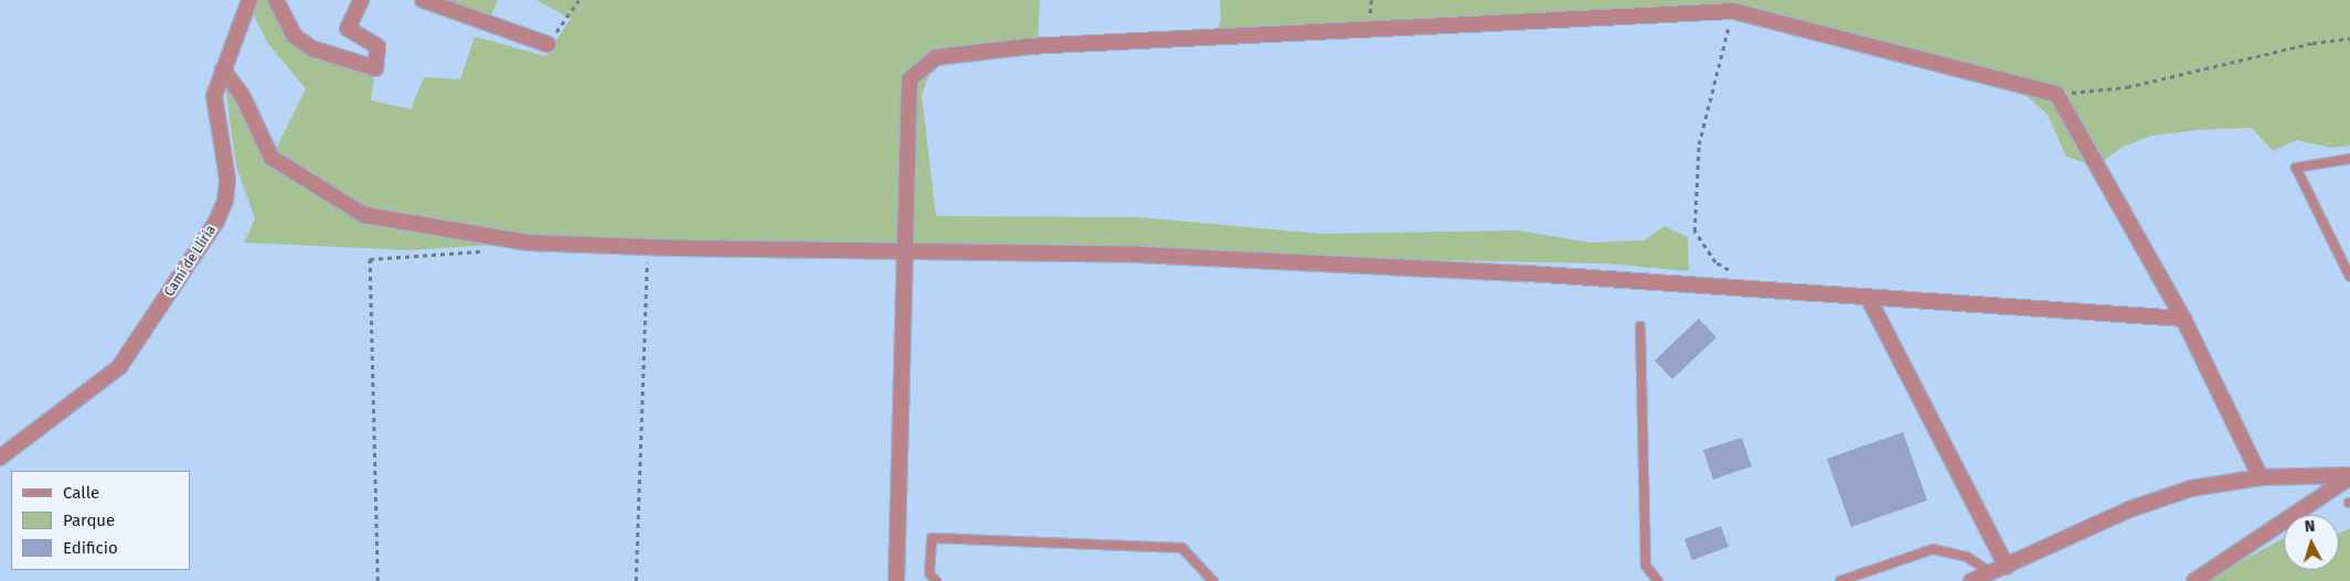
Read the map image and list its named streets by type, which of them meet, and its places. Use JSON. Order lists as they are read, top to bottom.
{
  "streets": {
    "street": ["Camí de Llíria"]
  },
  "legend": ["Calle", "Parque", "Edificio"],
  "north": "top"
}
